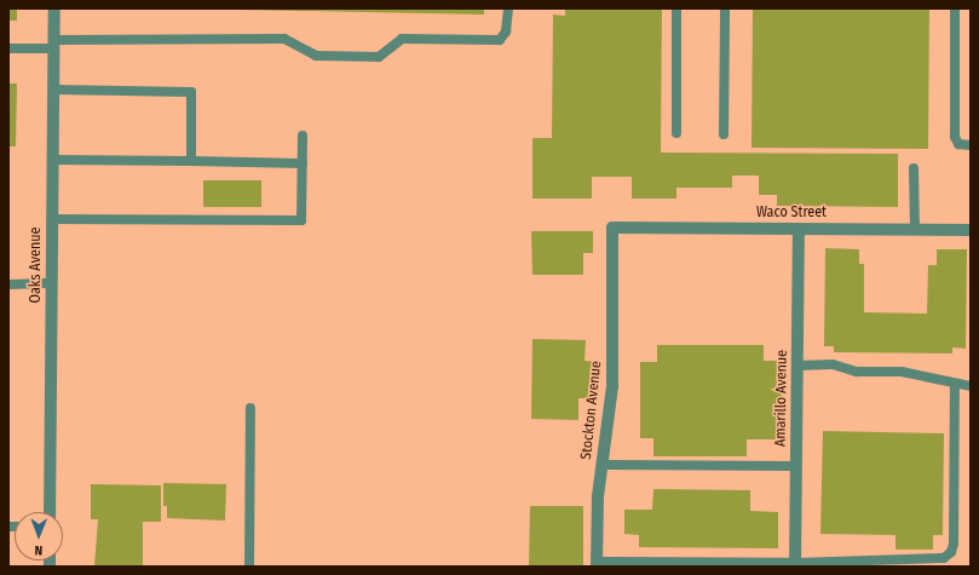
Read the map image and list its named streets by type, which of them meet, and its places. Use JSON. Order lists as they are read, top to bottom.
{
  "streets": {
    "street": [
      "Waco Street",
      "Oaks Avenue",
      "Amarillo Avenue",
      "Stockton Avenue"
    ]
  },
  "crossings": [
    ["Waco Street", "Amarillo Avenue"],
    ["Waco Street", "Stockton Avenue"]
  ],
  "north": "bottom"
}
